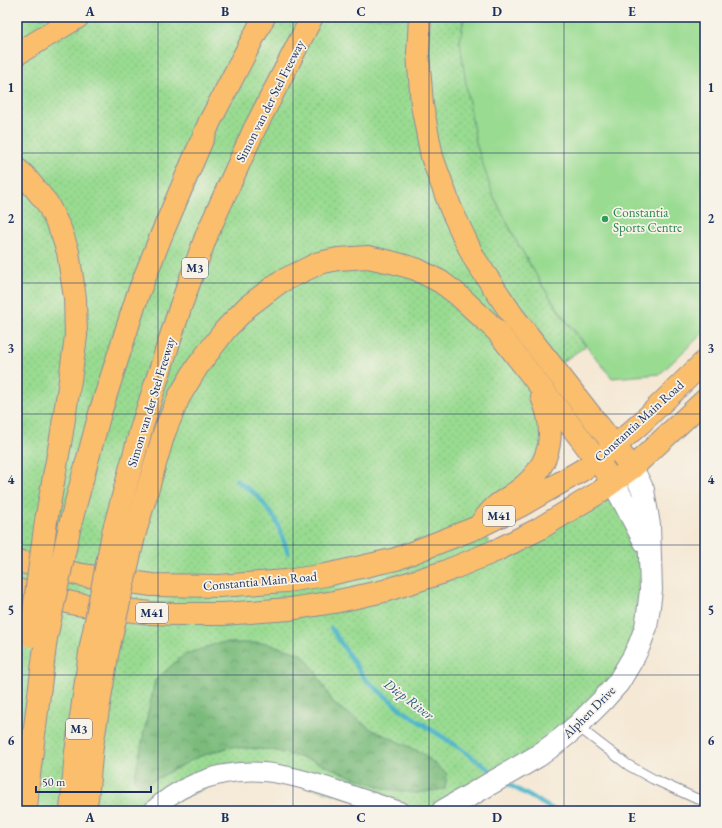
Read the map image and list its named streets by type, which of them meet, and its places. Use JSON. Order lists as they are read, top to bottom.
{
  "streets": {
    "main road": [
      "Simon van der Stel Freeway",
      "M3",
      "Constantia Main Road",
      "M41"
    ],
    "street": ["Alphen Drive"]
  },
  "crossings": [
    ["M41", "Alphen Drive"]
  ],
  "water": ["Diep River"],
  "places": ["Constantia Sports Centre"],
  "scale_bar": "50 m",
  "grid": {
    "columns": [
      "A",
      "B",
      "C",
      "D",
      "E"
    ],
    "rows": [
      "1",
      "2",
      "3",
      "4",
      "5",
      "6"
    ]
  }
}
